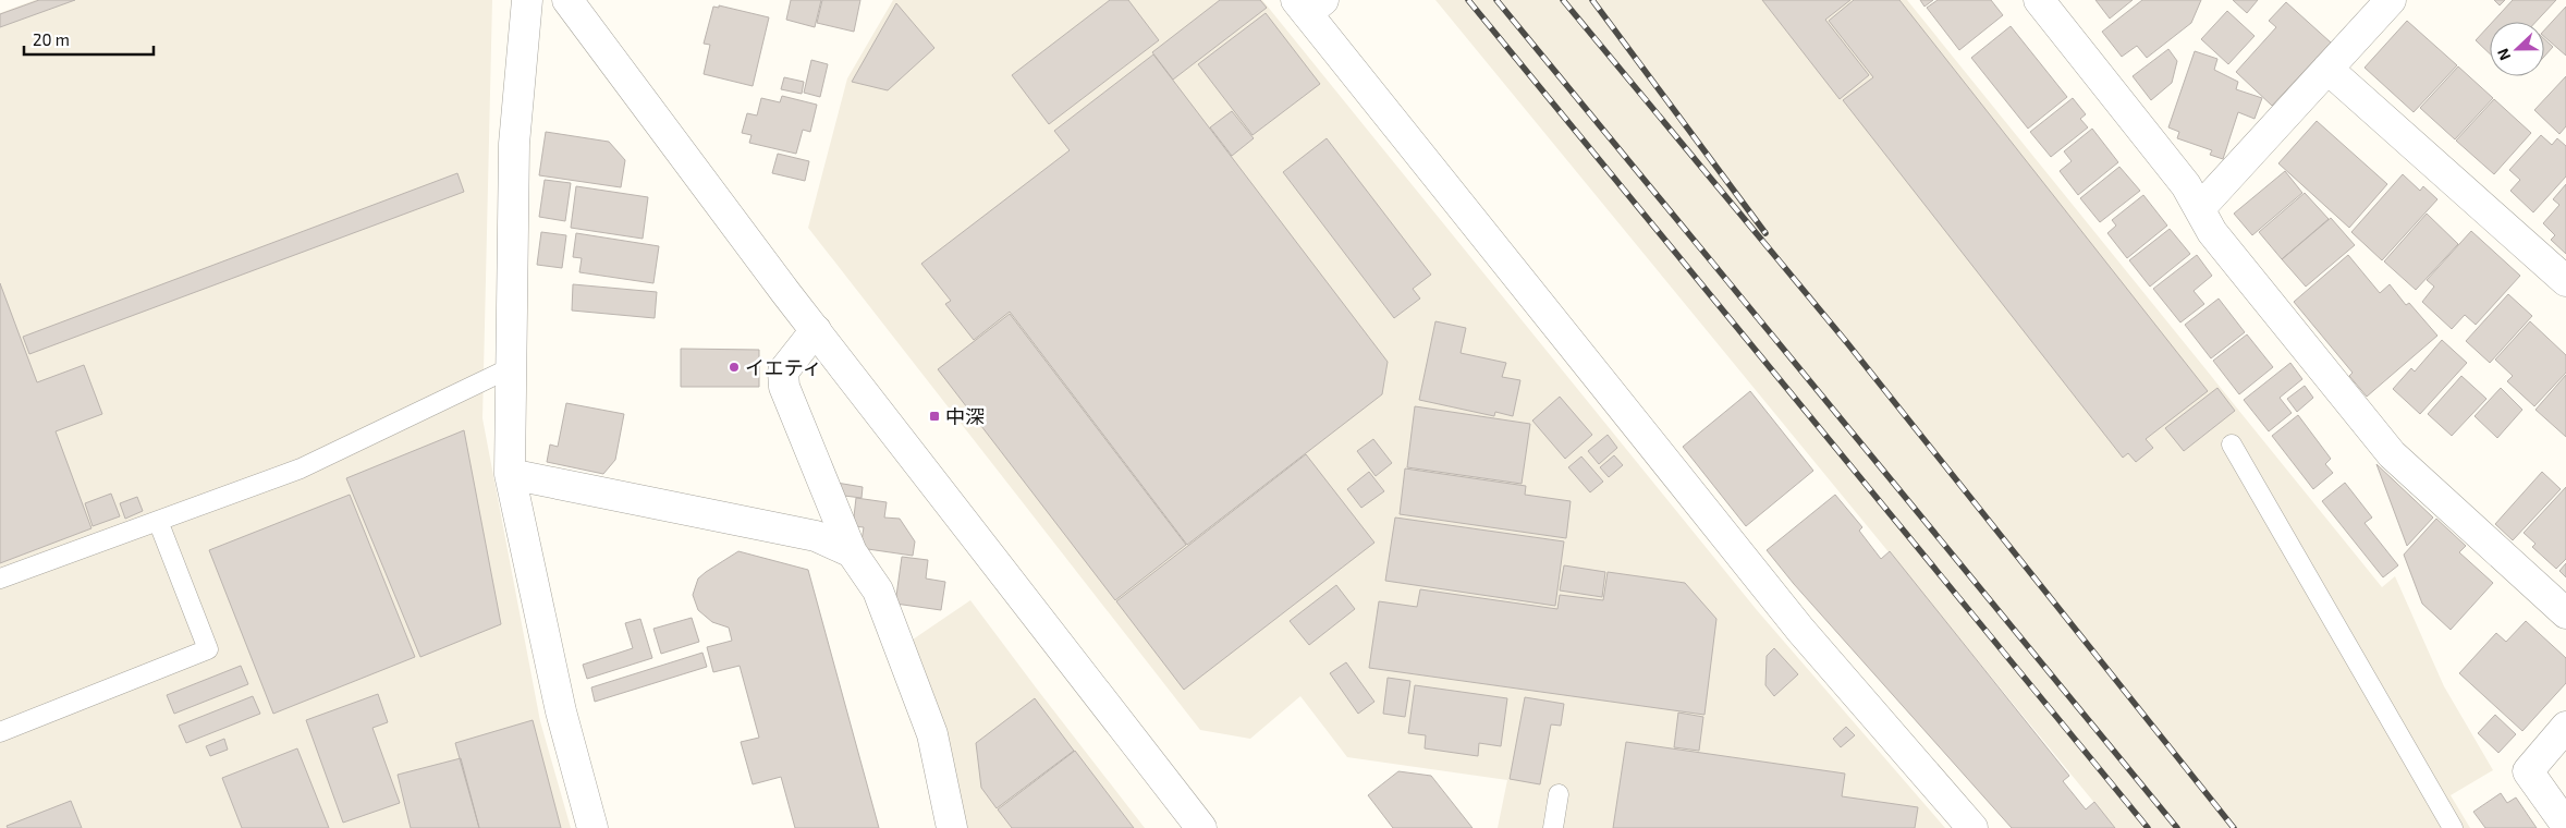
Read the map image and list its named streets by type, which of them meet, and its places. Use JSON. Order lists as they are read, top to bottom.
{
  "places": {
    "other": ["イエティ"],
    "transit": ["中深"]
  },
  "scale_bar": "20 m",
  "north": "left"
}
